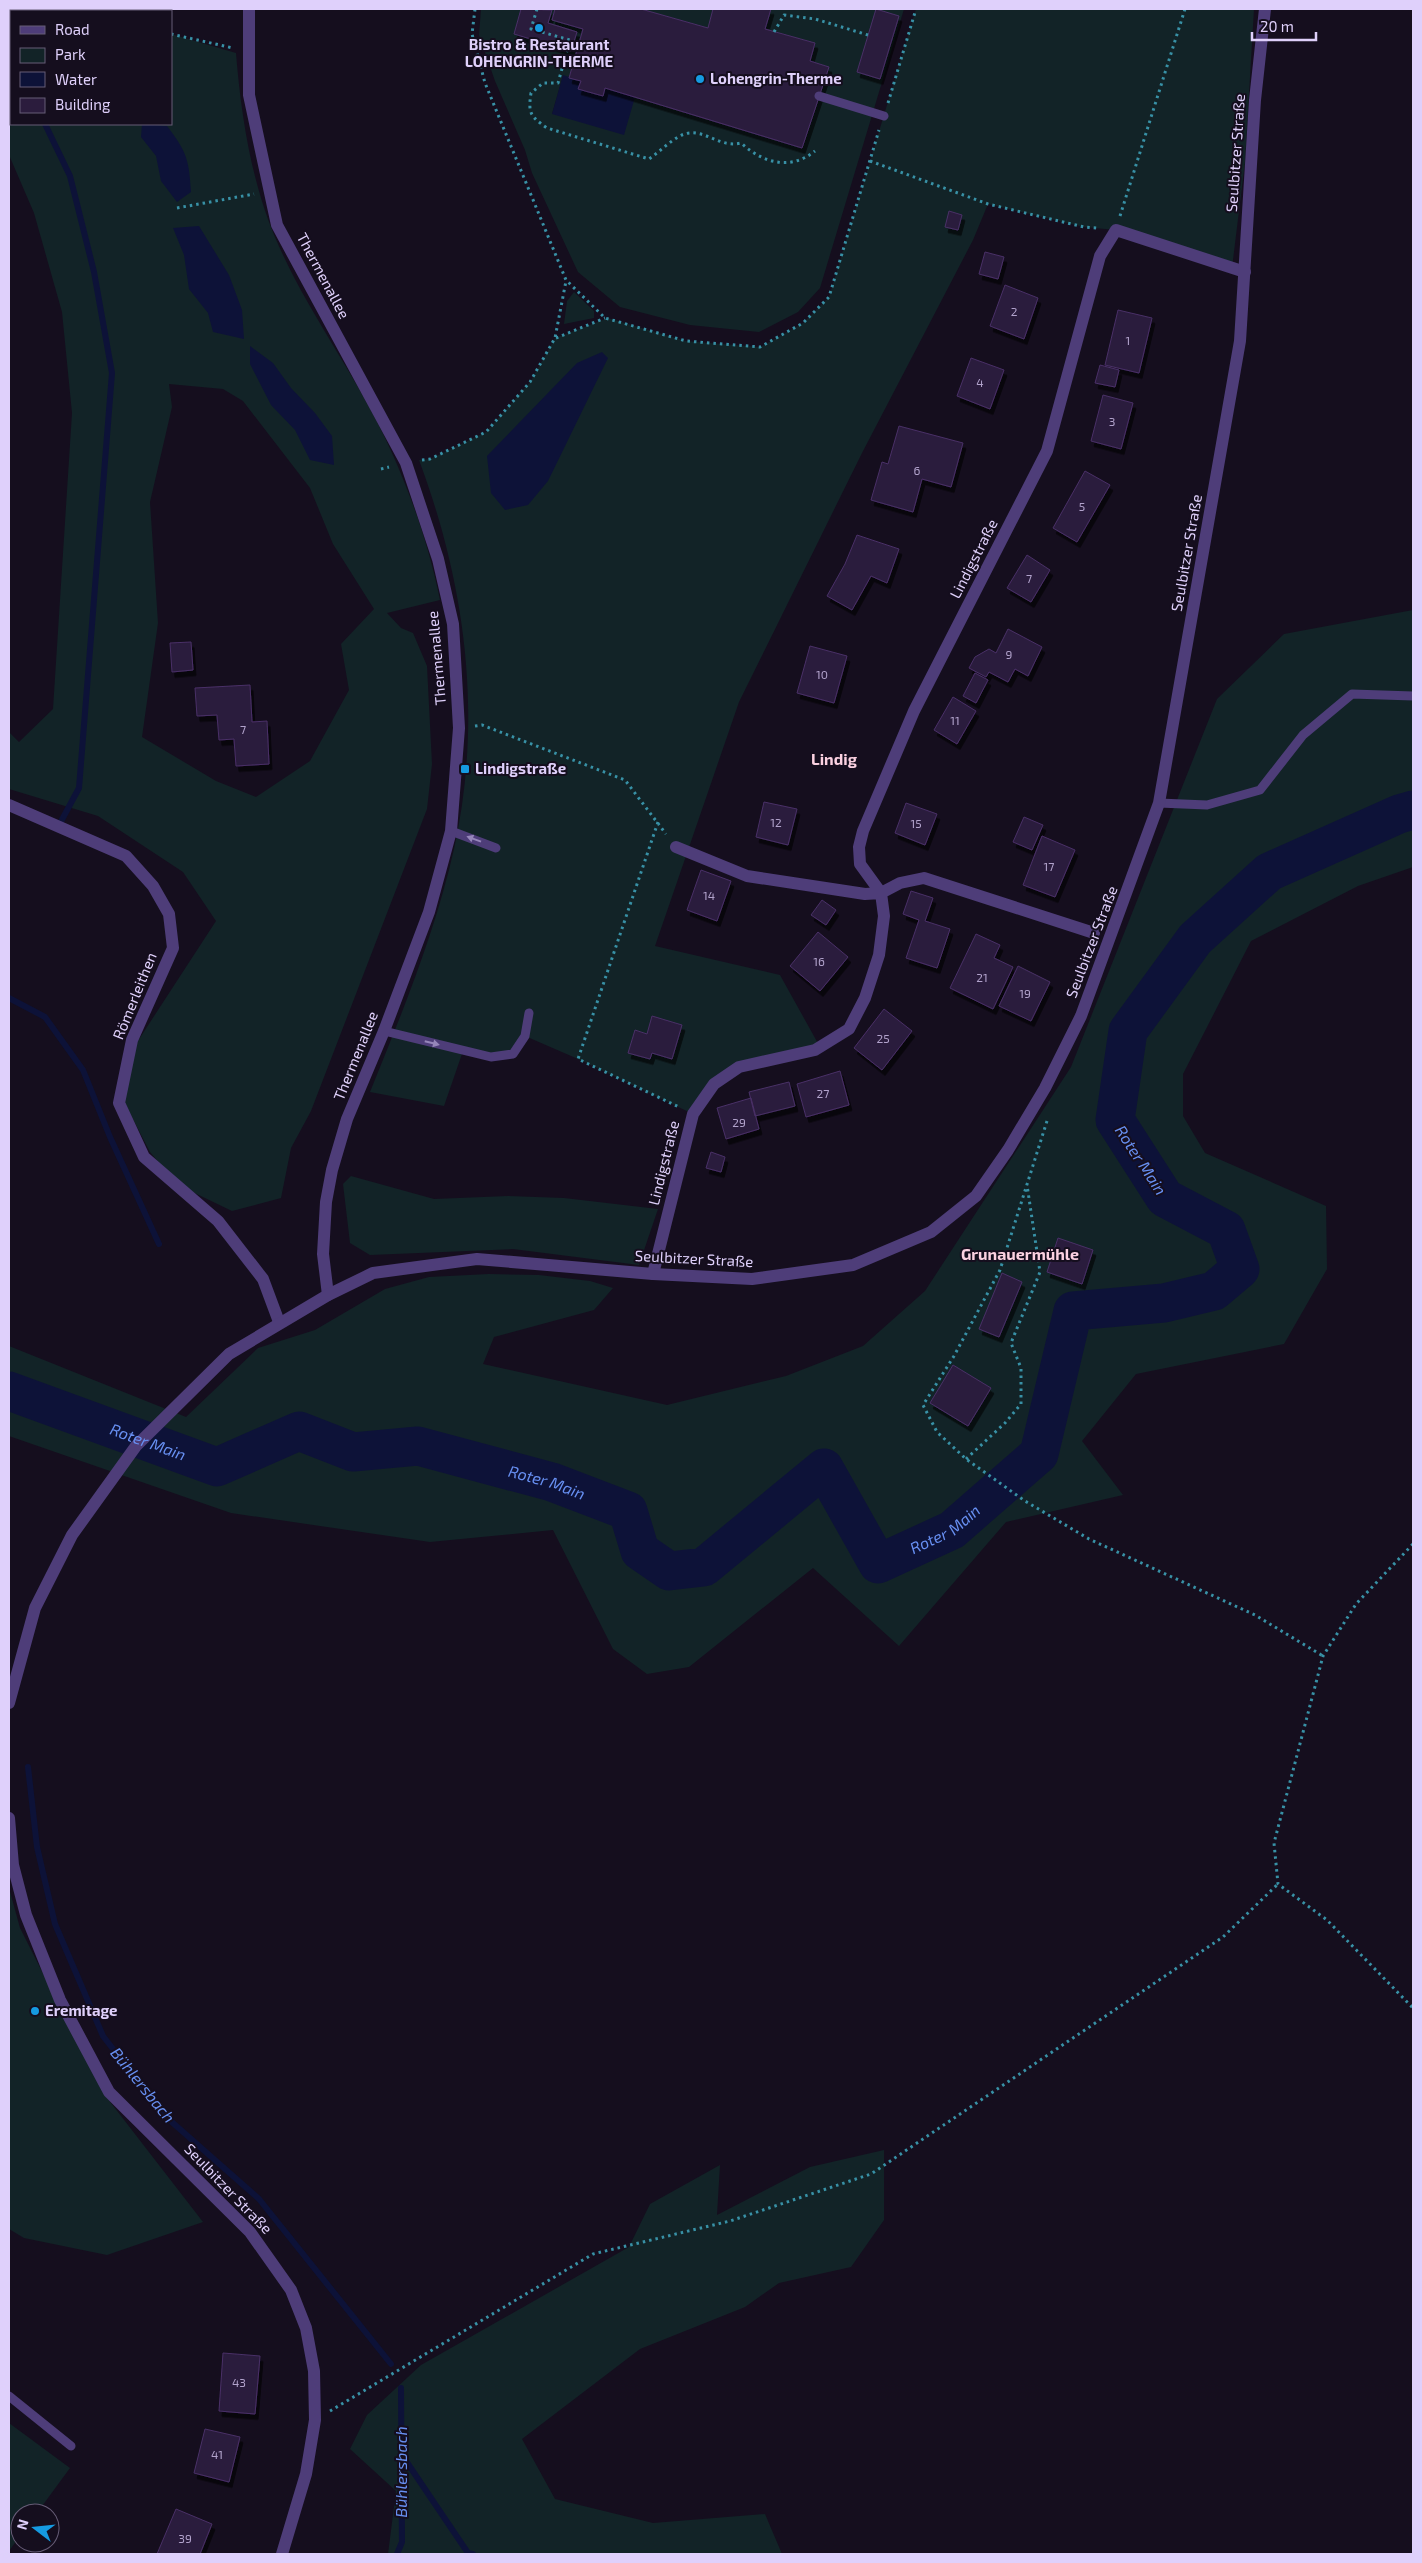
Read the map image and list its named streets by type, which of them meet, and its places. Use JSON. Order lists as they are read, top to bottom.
{
  "streets": {
    "street": [
      "Seulbitzer Straße",
      "Thermenallee",
      "Lindigstraße",
      "Römerleithen"
    ]
  },
  "crossings": [
    ["Seulbitzer Straße", "Thermenallee"],
    ["Seulbitzer Straße", "Lindigstraße"],
    ["Seulbitzer Straße", "Römerleithen"]
  ],
  "districts": ["Lindig", "Grunauermühle"],
  "water": ["Roter Main", "Bühlersbach"],
  "places": {
    "other": ["Bistro & Restaurant LOHENGRIN-THERME", "Lohengrin-Therme", "Eremitage"],
    "transit": ["Lindigstraße"]
  },
  "house_numbers": [
    "2",
    "1",
    "4",
    "3",
    "6",
    "5",
    "7",
    "9",
    "10",
    "11",
    "7",
    "12",
    "15",
    "17",
    "14",
    "16",
    "21",
    "19",
    "25",
    "27",
    "29",
    "43",
    "41",
    "39"
  ],
  "legend": [
    "Road",
    "Park",
    "Water",
    "Building"
  ],
  "scale_bar": "20 m",
  "north": "left"
}
